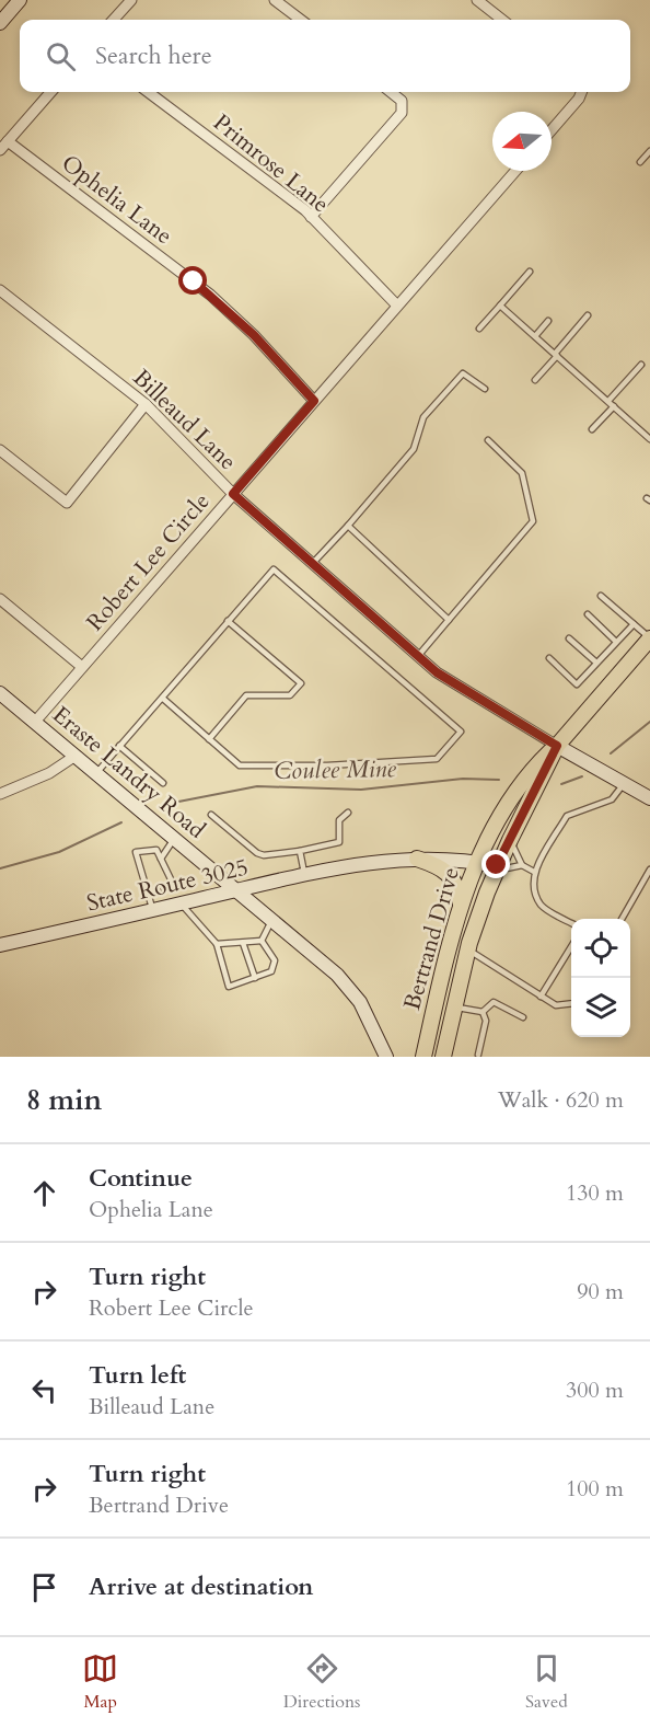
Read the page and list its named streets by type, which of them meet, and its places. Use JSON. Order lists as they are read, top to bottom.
{
  "streets": {
    "main road": ["Bertrand Drive"],
    "street": [
      "Primrose Lane",
      "Ophelia Lane",
      "Billeaud Lane",
      "Robert Lee Circle",
      "Eraste Landry Road",
      "State Route 3025"
    ]
  },
  "crossings": [
    ["Primrose Lane", "Robert Lee Circle"],
    ["Ophelia Lane", "Robert Lee Circle"],
    ["Billeaud Lane", "Robert Lee Circle"],
    ["Billeaud Lane", "Bertrand Drive"],
    ["Robert Lee Circle", "Eraste Landry Road"],
    ["Eraste Landry Road", "State Route 3025"],
    ["State Route 3025", "Bertrand Drive"]
  ],
  "water": ["Coulee Mine"],
  "north": "left",
  "page": {
    "search": "Search here",
    "heading": ["8 min", "Walk · 620 m"],
    "list": [
      ["Continue", "Ophelia Lane", "130 m"],
      ["Turn right", "Robert Lee Circle", "90 m"],
      ["Turn left", "Billeaud Lane", "300 m"],
      ["Turn right", "Bertrand Drive", "100 m"],
      "Arrive at destination"
    ],
    "nav": ["Map", "Directions", "Saved"]
  }
}
